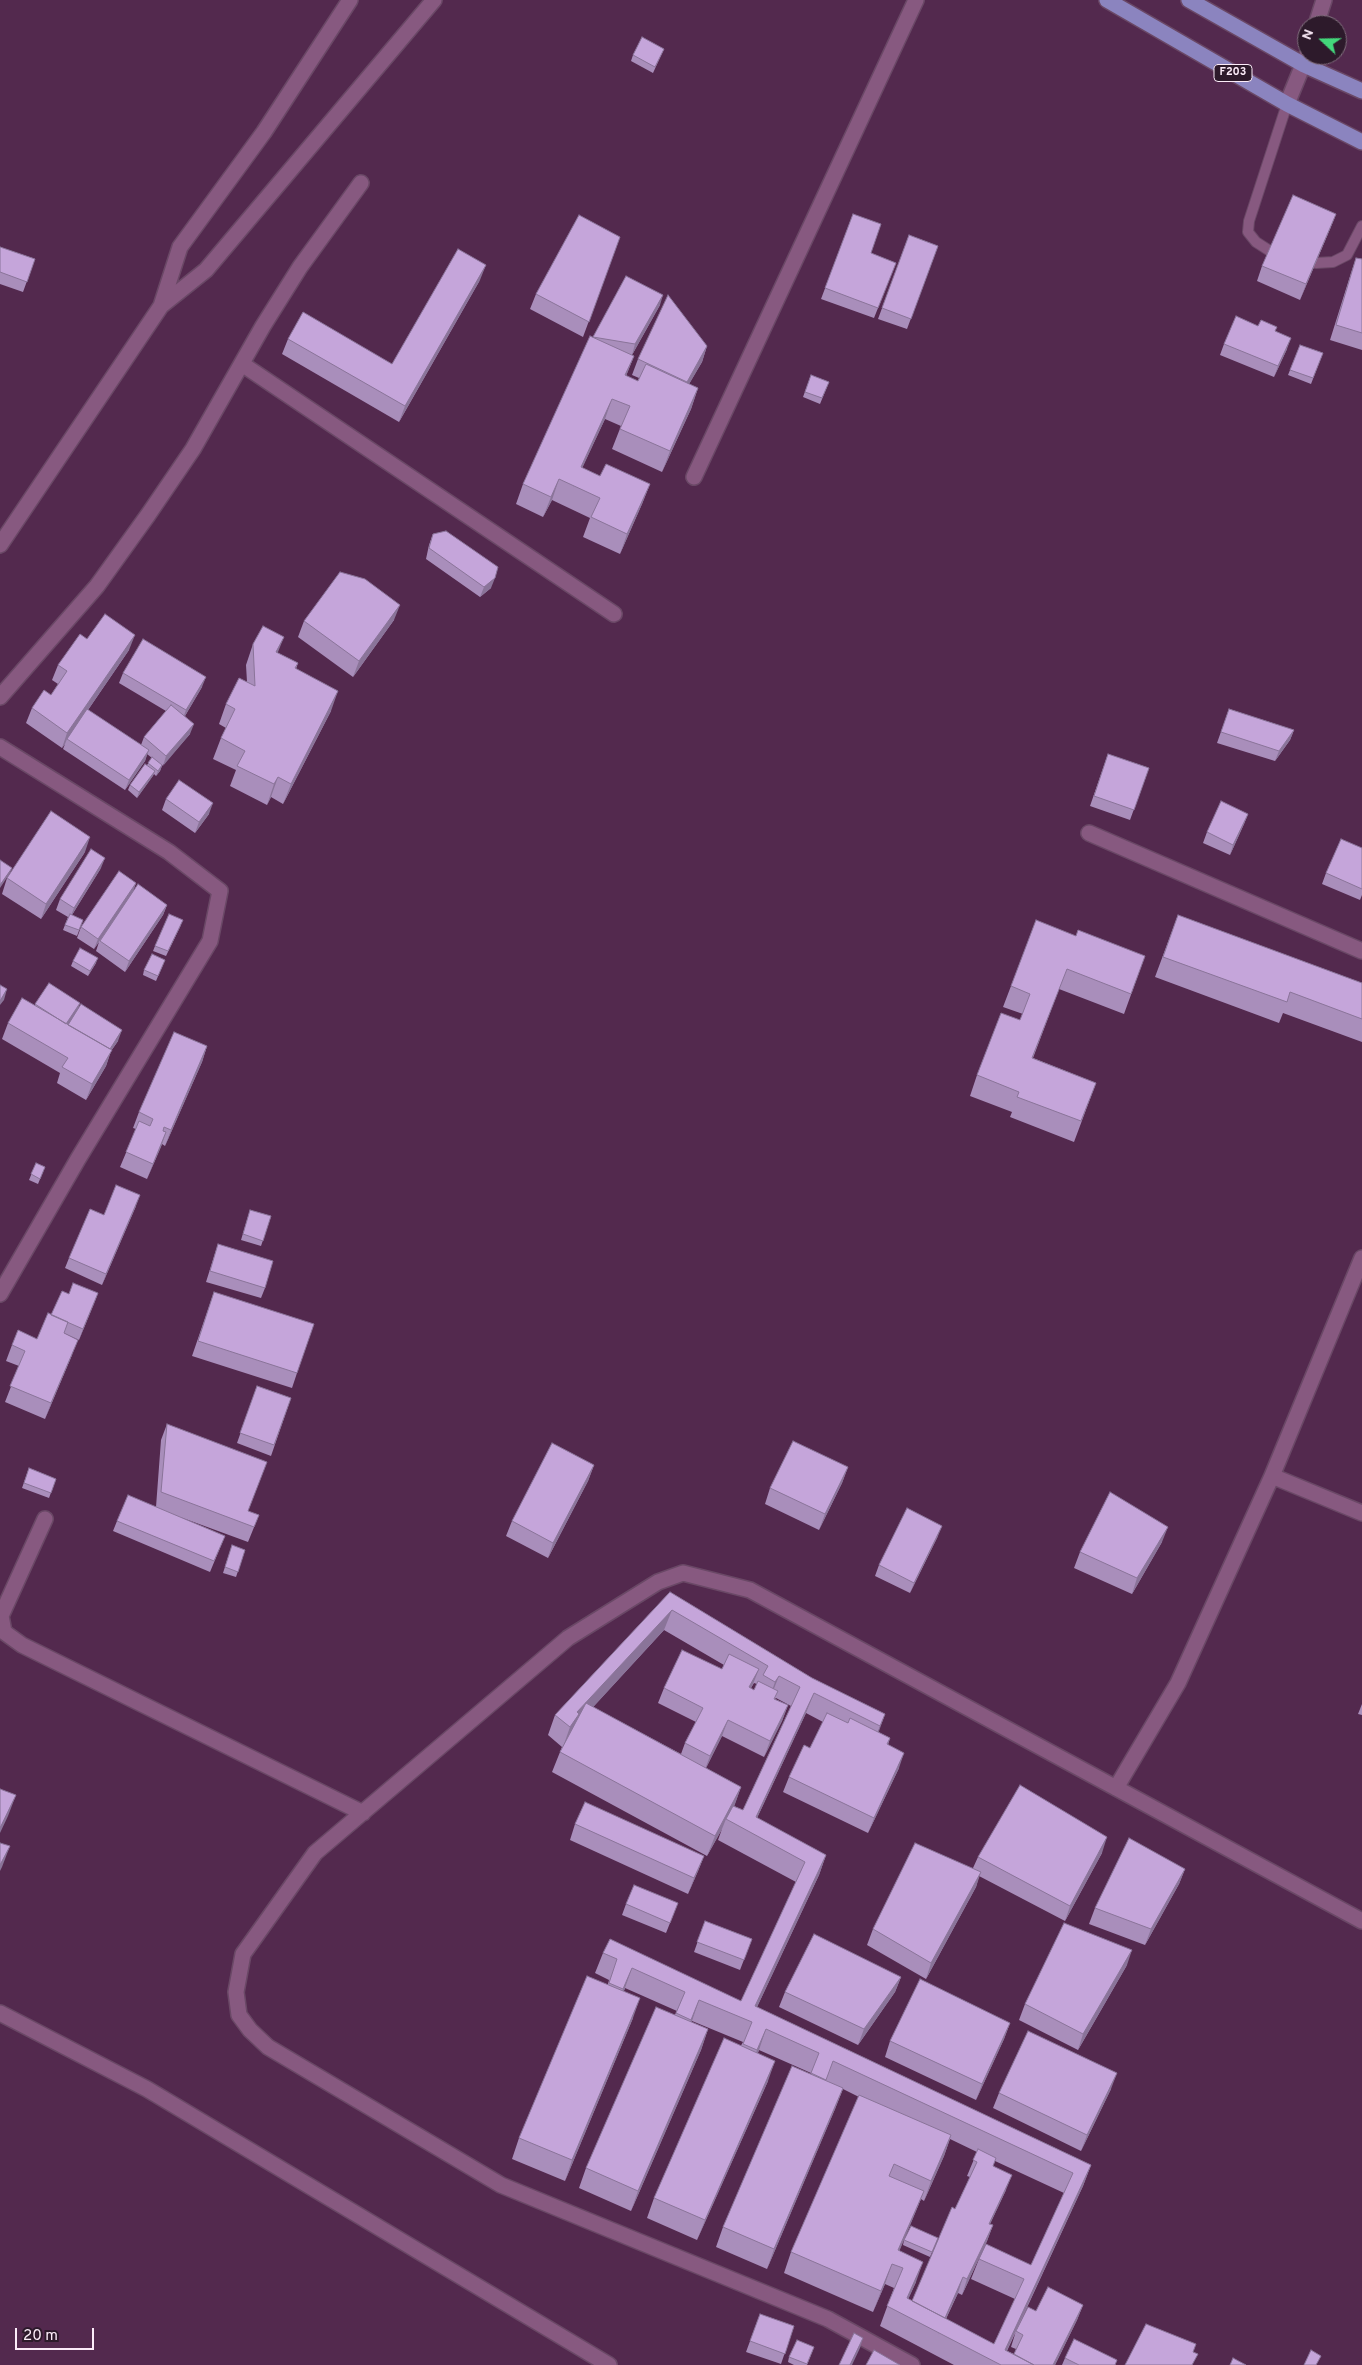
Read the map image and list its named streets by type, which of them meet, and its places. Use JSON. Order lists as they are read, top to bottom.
{
  "streets": {
    "main road": ["F203"]
  },
  "scale_bar": "20 m",
  "north": "left"
}
